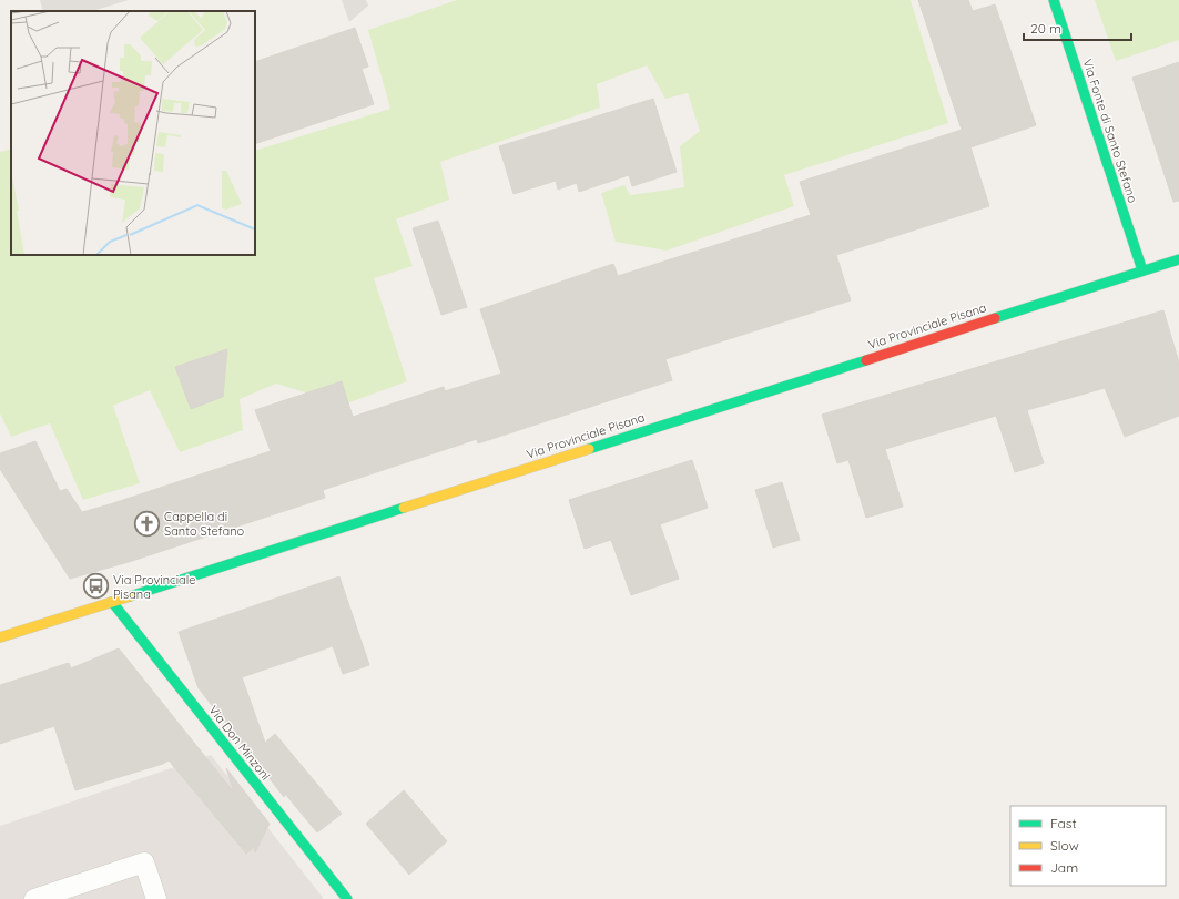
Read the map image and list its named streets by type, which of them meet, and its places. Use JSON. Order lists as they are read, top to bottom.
{
  "streets": {
    "street": ["Via Fonte di Santo Stefano", "Via Provinciale Pisana", "Via Don Minzoni"]
  },
  "crossings": [
    ["Via Fonte di Santo Stefano", "Via Provinciale Pisana"],
    ["Via Provinciale Pisana", "Via Don Minzoni"]
  ],
  "places": {
    "church": ["Cappella di Santo Stefano"],
    "bus stop": ["Via Provinciale Pisana"]
  },
  "legend": ["Fast", "Slow", "Jam"],
  "scale_bar": "20 m"
}
